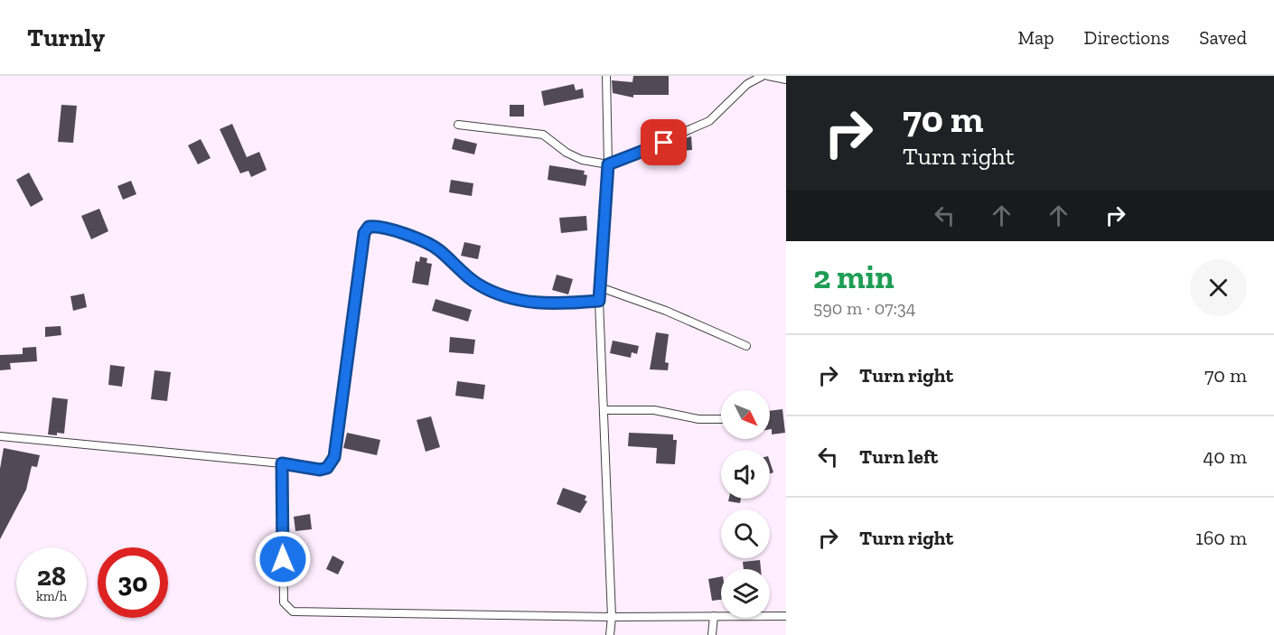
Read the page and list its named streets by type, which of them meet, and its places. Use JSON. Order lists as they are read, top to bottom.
{
  "north": "bottom right",
  "page": {
    "header": "Turnly",
    "nav": ["Map", "Directions", "Saved"],
    "turn": ["70 m", "Turn right"],
    "heading": ["2 min", "590 m · 07:34"],
    "list": [
      {
        "name": "Turn right",
        "value": "70 m"
      },
      {
        "name": "Turn left",
        "value": "40 m"
      },
      {
        "name": "Turn right",
        "value": "160 m"
      }
    ],
    "speed": "28 km/h",
    "limit": "30"
  }
}
